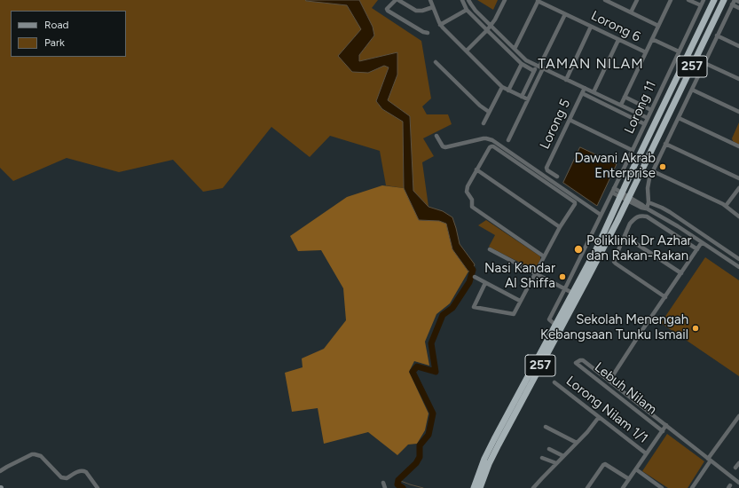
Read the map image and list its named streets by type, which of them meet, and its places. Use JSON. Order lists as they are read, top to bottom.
{
  "streets": {
    "highway": ["257"],
    "street": [
      "Lorong 6",
      "Lorong 11",
      "Lorong 5",
      "Lebuh Nilam",
      "Lorong Nilam 1/1"
    ]
  },
  "crossings": [
    ["257", "Lorong 11"]
  ],
  "districts": ["TAMAN NILAM"],
  "places": [
    "Dawani Akrab Enterprise",
    "Poliklinik Dr Azhar dan Rakan-Rakan",
    "Nasi Kandar Al Shiffa",
    "Sekolah Menengah Kebangsaan Tunku Ismail"
  ],
  "legend": ["Road", "Park"]
}
